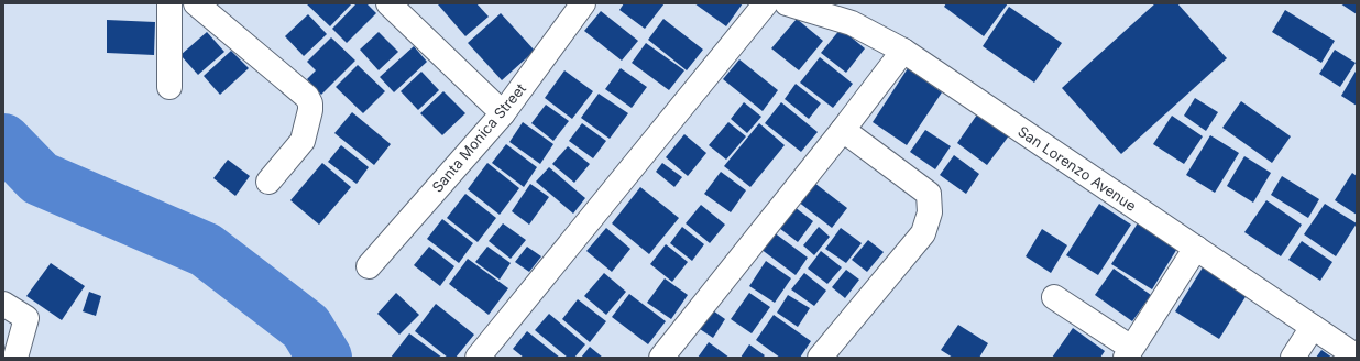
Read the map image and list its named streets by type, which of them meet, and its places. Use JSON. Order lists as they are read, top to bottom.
{
  "streets": {
    "street": ["Santa Monica Street", "San Lorenzo Avenue"]
  }
}
